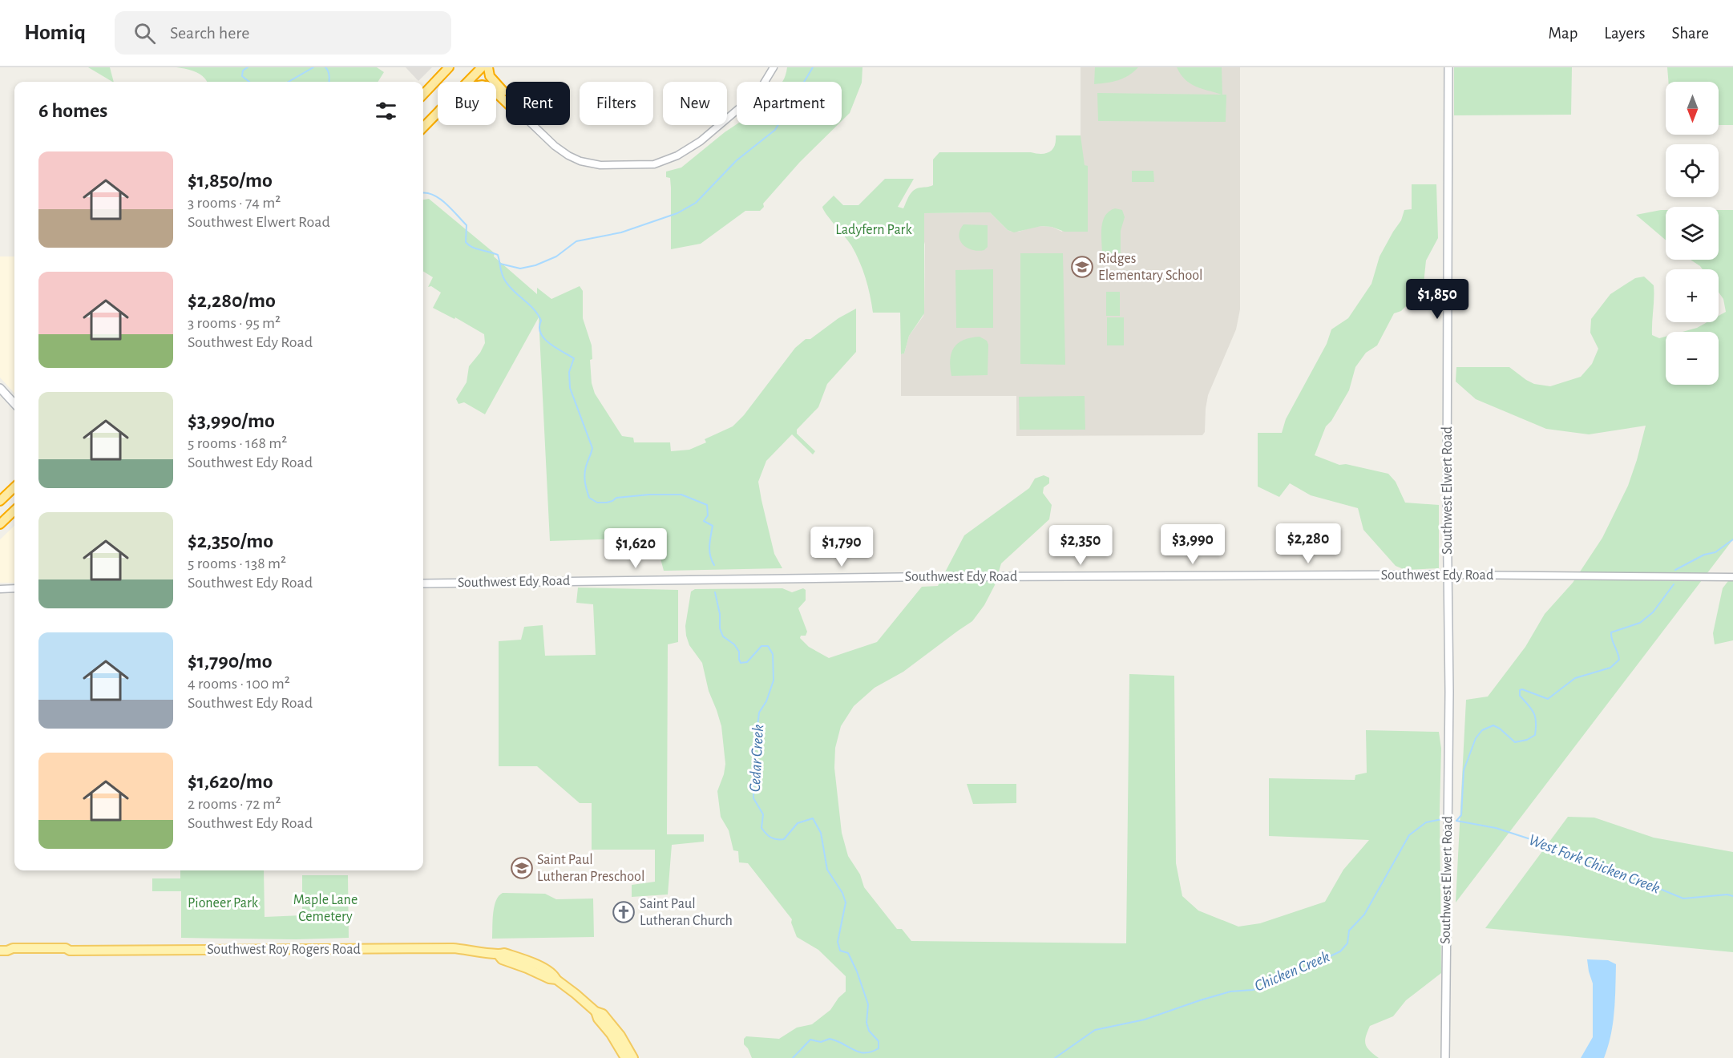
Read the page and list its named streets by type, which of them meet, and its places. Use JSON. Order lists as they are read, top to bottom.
{
  "streets": {
    "main road": ["Southwest Elwert Road", "Southwest Edy Road", "Southwest Roy Rogers Road"]
  },
  "crossings": [
    ["Southwest Elwert Road", "Southwest Edy Road"]
  ],
  "water": ["Cedar Creek", "West Fork Chicken Creek", "Chicken Creek"],
  "parks": ["Ladyfern Park", "Maple Lane Cemetery", "Pioneer Park"],
  "places": {
    "school or university": ["Ridges Elementary School", "Saint Paul Lutheran Preschool"],
    "church": ["Saint Paul Lutheran Church"]
  },
  "north": "bottom",
  "page": {
    "header": "Homiq",
    "search": "Search here",
    "nav": ["Map", "Layers", "Share"],
    "map_buttons": ["+", "−"],
    "chip": [
      "Buy",
      "Rent",
      "Filters",
      "New",
      "Apartment"
    ],
    "heading": "6 homes",
    "list": [
      {
        "name": "$1,850/mo",
        "note": "3 rooms · 74 m² · Southwest Elwert Road"
      },
      {
        "name": "$2,280/mo",
        "note": "3 rooms · 95 m² · Southwest Edy Road"
      },
      {
        "name": "$3,990/mo",
        "note": "5 rooms · 168 m² · Southwest Edy Road"
      },
      {
        "name": "$2,350/mo",
        "note": "5 rooms · 138 m² · Southwest Edy Road"
      },
      {
        "name": "$1,790/mo",
        "note": "4 rooms · 100 m² · Southwest Edy Road"
      },
      {
        "name": "$1,620/mo",
        "note": "2 rooms · 72 m² · Southwest Edy Road"
      }
    ],
    "price": [
      "$1,850",
      "$2,280",
      "$3,990",
      "$2,350",
      "$1,790",
      "$1,620"
    ]
  }
}
